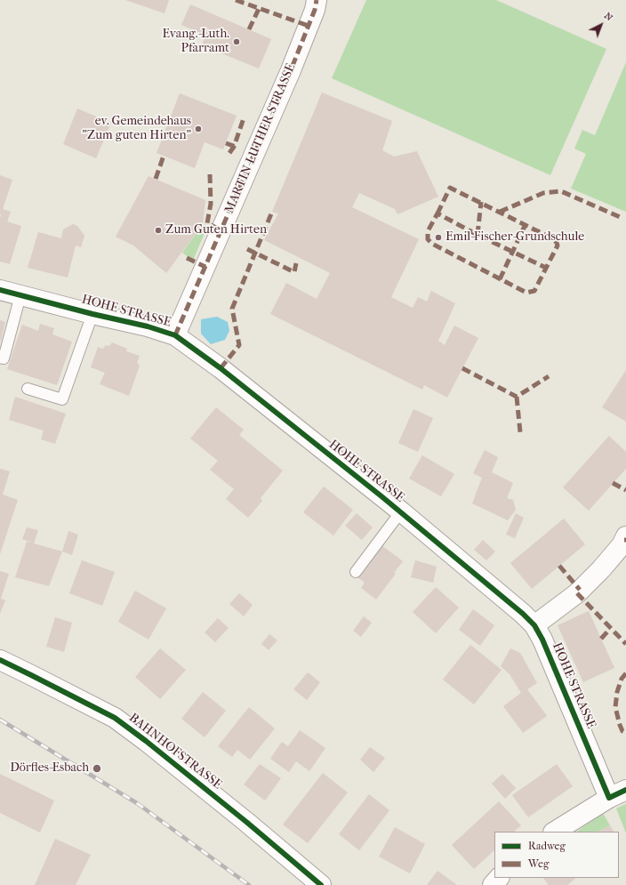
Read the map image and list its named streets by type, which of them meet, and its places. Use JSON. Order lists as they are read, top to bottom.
{
  "streets": {
    "street": ["MARTIN-LUTHER-STRASSE", "HOHE STRASSE", "BAHNHOFSTRASSE"]
  },
  "crossings": [
    ["MARTIN-LUTHER-STRASSE", "HOHE STRASSE"]
  ],
  "places": [
    "Evang.-Luth. Pfarramt",
    "ev. Gemeindehaus \"Zum guten Hirten\"",
    "Zum Guten Hirten",
    "Emil-Fischer-Grundschule",
    "Dörfles-Esbach"
  ],
  "legend": ["Radweg", "Weg"],
  "north": "top right"
}
